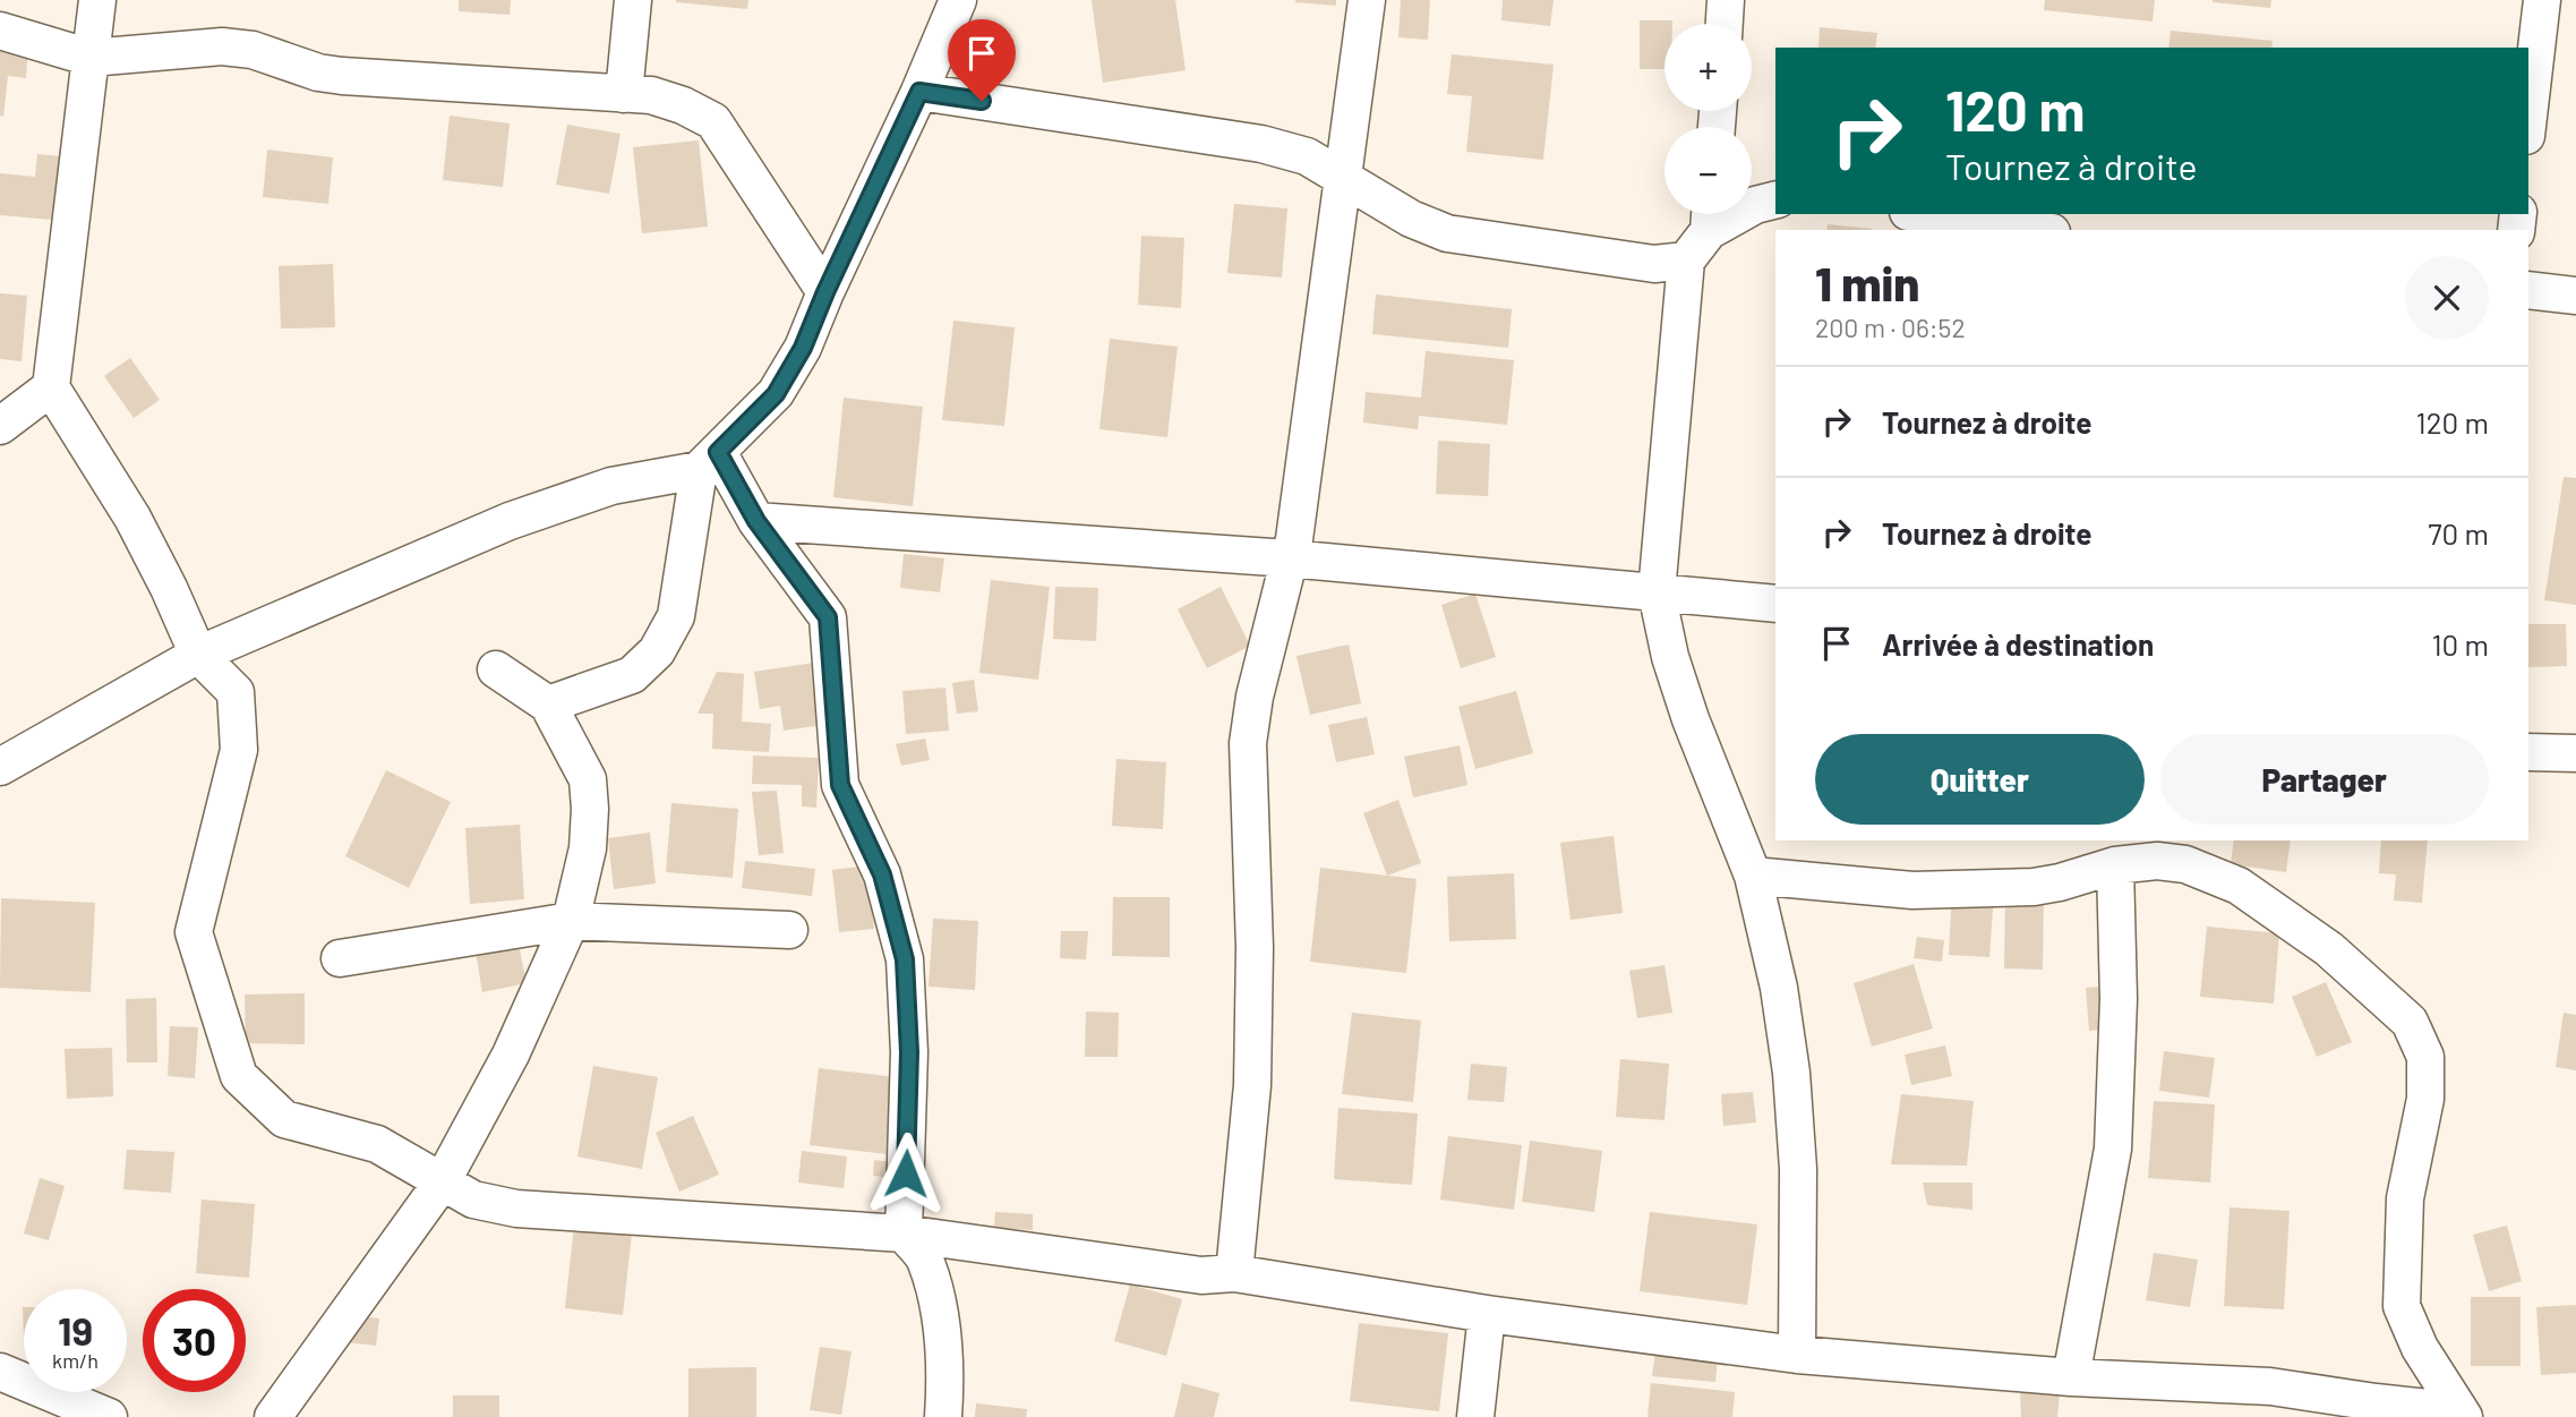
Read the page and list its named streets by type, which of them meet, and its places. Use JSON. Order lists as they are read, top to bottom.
{
  "page": {
    "map_buttons": ["+", "−"],
    "turn": ["120 m", "Tournez à droite"],
    "heading": ["1 min", "200 m · 06:52"],
    "list": [
      {
        "name": "Tournez à droite",
        "value": "120 m"
      },
      {
        "name": "Tournez à droite",
        "value": "70 m"
      },
      {
        "name": "Arrivée à destination",
        "value": "10 m"
      }
    ],
    "buttons": ["Quitter", "Partager"],
    "speed": "19 km/h",
    "limit": "30"
  }
}
